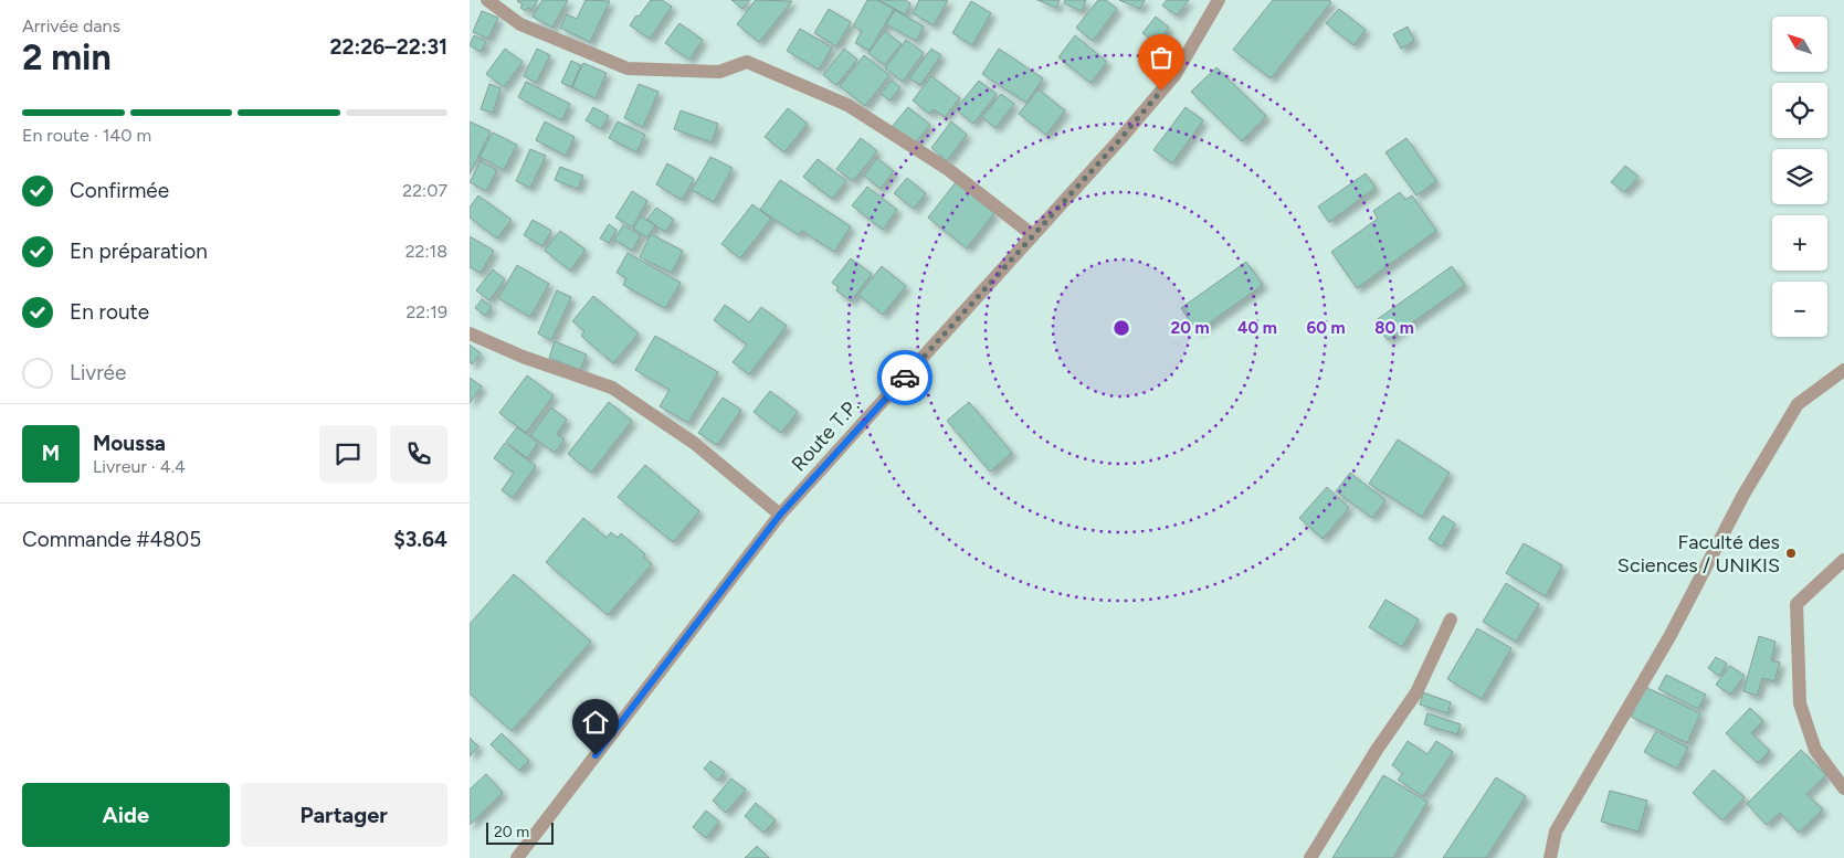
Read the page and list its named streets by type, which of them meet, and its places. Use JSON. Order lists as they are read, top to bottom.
{
  "streets": {
    "street": ["Route T.P."]
  },
  "places": ["Faculté des Sciences / UNIKIS"],
  "scale_bar": "20 m",
  "north": "top left",
  "page": {
    "heading": ["2 min", "Arrivée dans", "22:26–22:31"],
    "panel": [
      "Moussa",
      "Livreur · 4.4",
      "Commande #4805",
      "$3.64"
    ],
    "map_buttons": ["+", "−"],
    "bar": "En route · 140 m",
    "list": [
      ["Confirmée", "22:07"],
      ["En préparation", "22:18"],
      ["En route", "22:19"],
      "Livrée"
    ],
    "round": "M",
    "buttons": ["Aide", "Partager"],
    "scale": "20 m"
  },
  "rings": [
    "20 m",
    "40 m",
    "60 m",
    "80 m"
  ]
}
